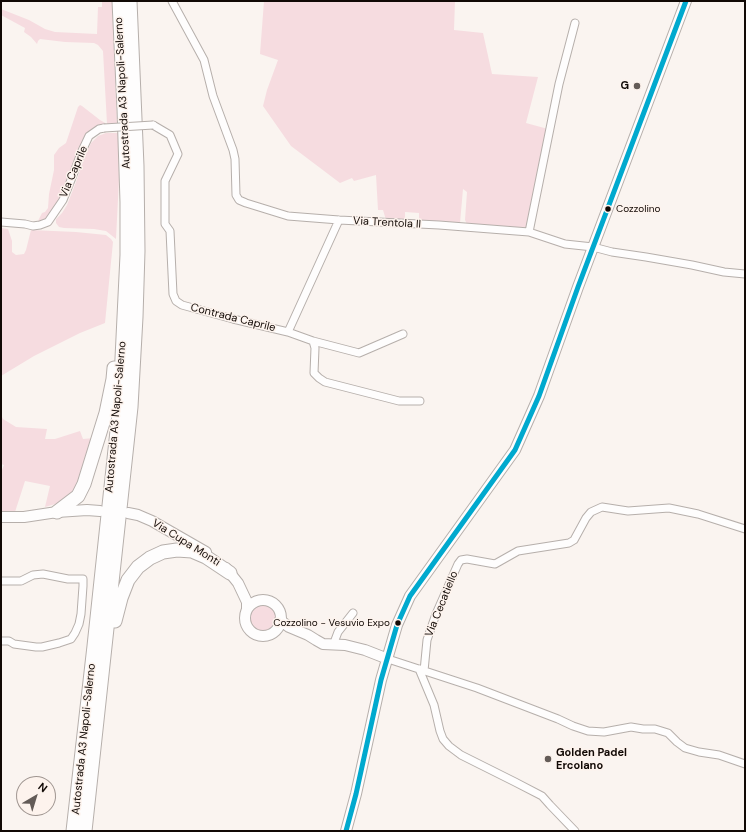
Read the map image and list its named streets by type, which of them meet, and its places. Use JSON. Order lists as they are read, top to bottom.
{
  "streets": {
    "highway": ["Autostrada A3 Napoli-Salerno"],
    "main road": ["Via Cupa Monti"],
    "street": [
      "Via Caprile",
      "Via Trentola II",
      "Contrada Caprile",
      "Via Cecatiello"
    ]
  },
  "crossings": [
    ["Via Caprile", "Contrada Caprile"],
    ["Via Trentola II", "Contrada Caprile"]
  ],
  "places": [
    "G",
    "Cozzolino",
    "Cozzolino - Vesuvio Expo",
    "Golden Padel Ercolano"
  ],
  "north": "top right"
}
